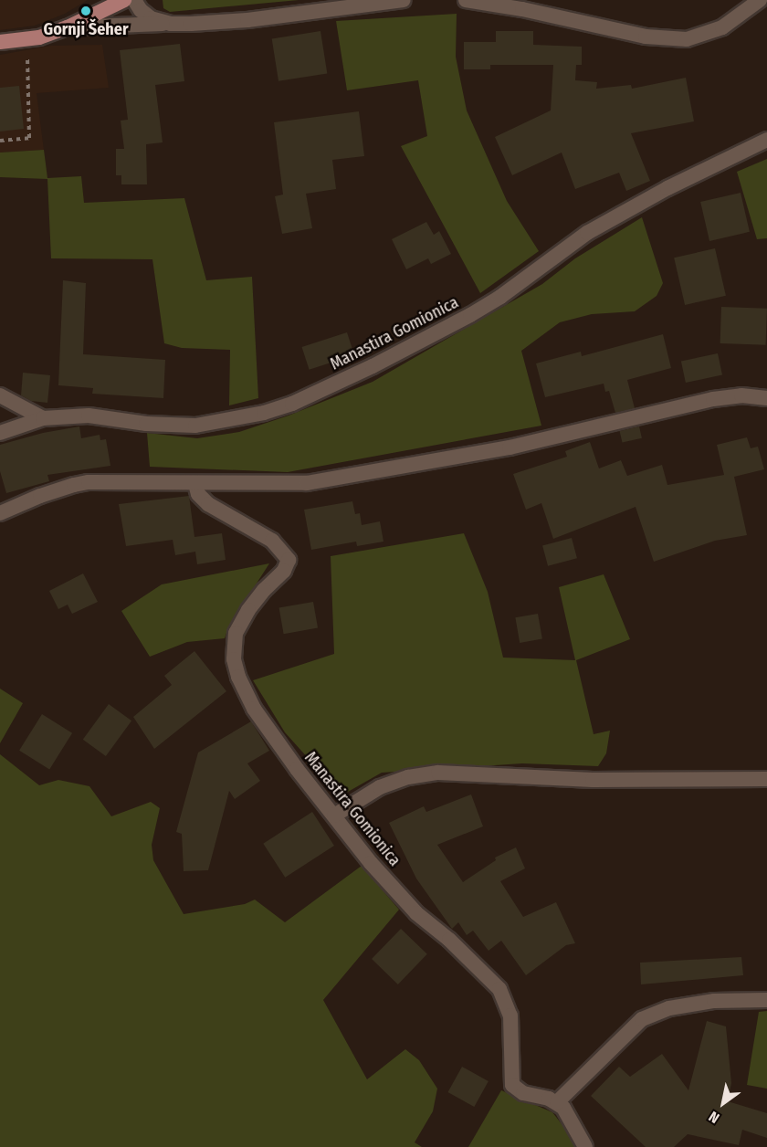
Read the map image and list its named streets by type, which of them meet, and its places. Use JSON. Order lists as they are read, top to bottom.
{
  "streets": {
    "street": ["Manastira Gomionica"]
  },
  "places": ["Gornji Šeher"],
  "north": "bottom left"
}
